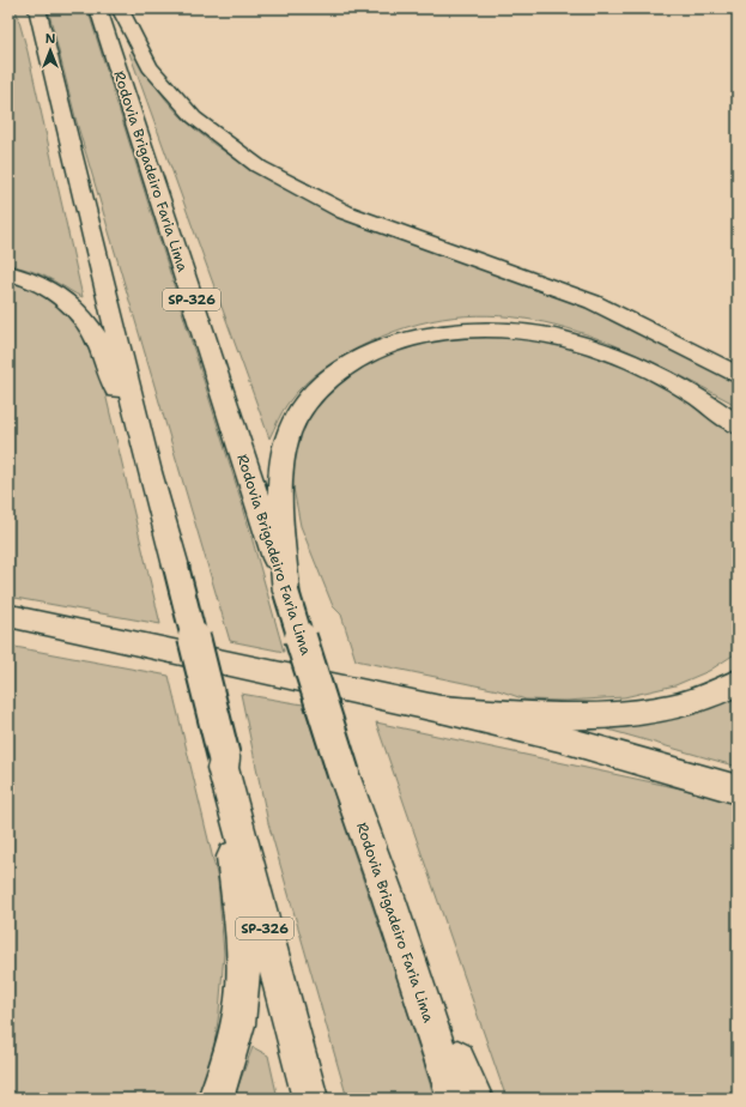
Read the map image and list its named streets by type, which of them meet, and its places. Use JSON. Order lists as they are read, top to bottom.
{
  "streets": {
    "main road": ["Rodovia Brigadeiro Faria Lima", "SP-326"]
  },
  "north": "top"
}
